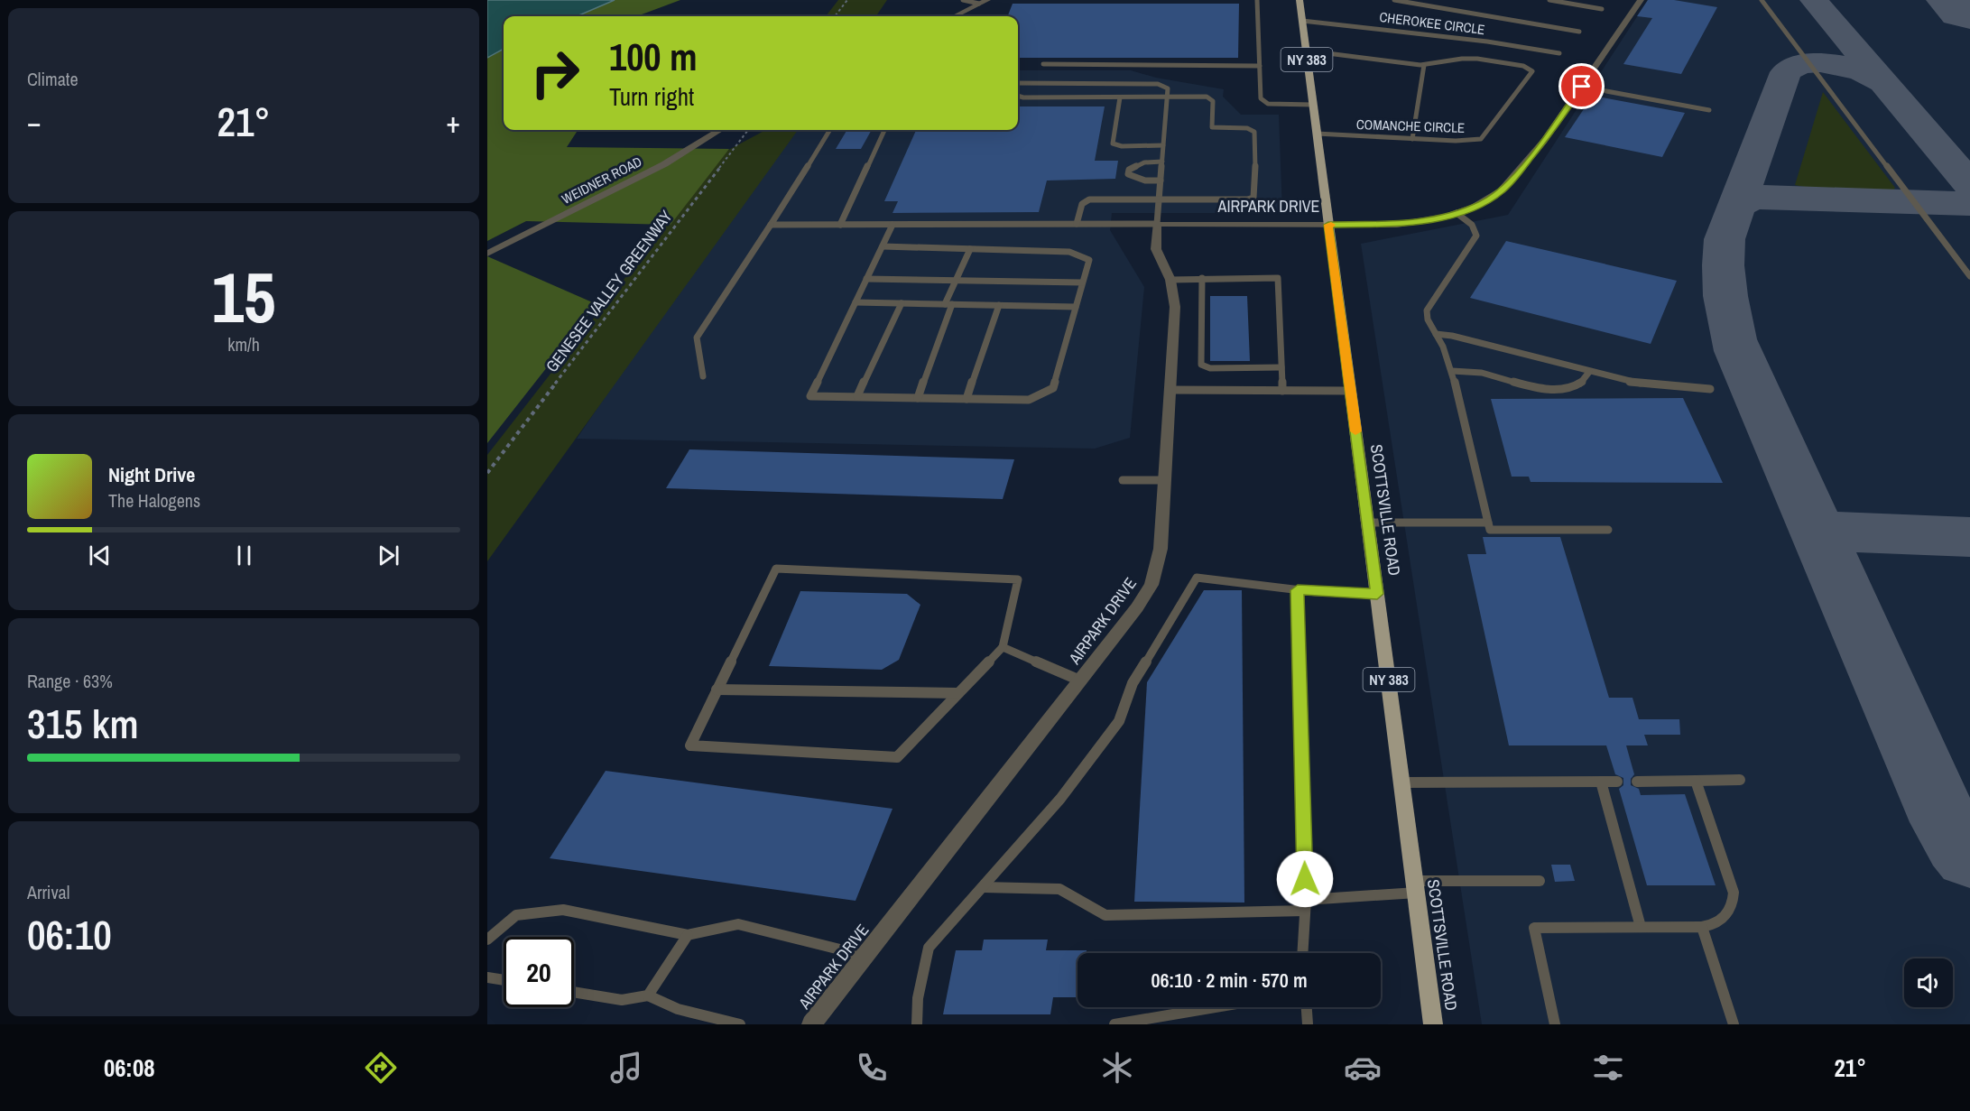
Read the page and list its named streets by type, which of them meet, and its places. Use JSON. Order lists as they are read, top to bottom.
{
  "streets": {
    "main road": ["NY 383", "SCOTTSVILLE ROAD"],
    "street": ["WEIDNER ROAD", "AIRPARK DRIVE"],
    "lane": ["CHEROKEE CIRCLE", "COMANCHE CIRCLE"],
    "path": ["GENESEE VALLEY GREENWAY"]
  },
  "crossings": [
    ["CHEROKEE CIRCLE", "SCOTTSVILLE ROAD"],
    ["COMANCHE CIRCLE", "SCOTTSVILLE ROAD"],
    ["AIRPARK DRIVE", "SCOTTSVILLE ROAD"]
  ],
  "page": {
    "tile": [
      "Climate",
      ["15", "km/h"],
      ["Range · 63%", "315 km"],
      ["Arrival", "06:10"]
    ],
    "turn": ["100 m", "Turn right"],
    "heat": ["−", "21°", "+"],
    "song": ["Night Drive", "The Halogens"],
    "limit": "20",
    "trip": "06:10 · 2 min · 570 m",
    "tabs": ["06:08", "21°"]
  }
}
